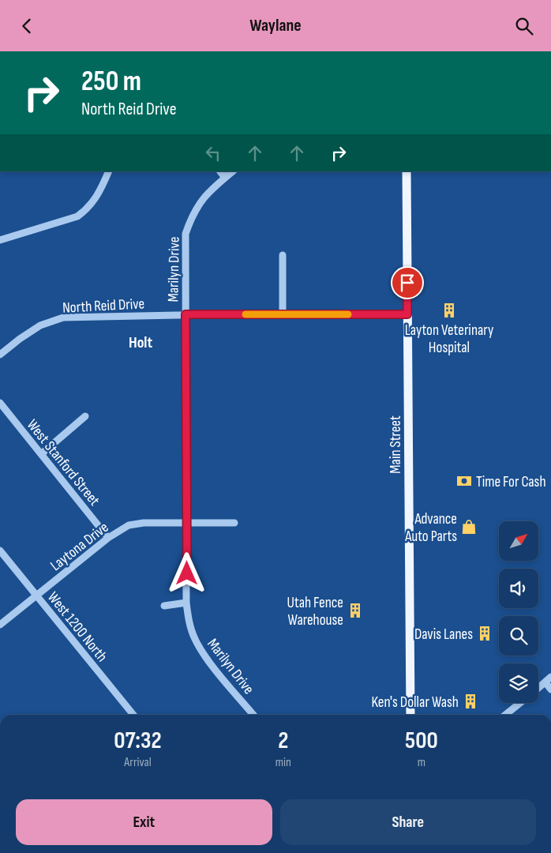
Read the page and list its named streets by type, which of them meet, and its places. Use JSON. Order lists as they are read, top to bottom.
{
  "streets": {
    "main road": ["Main Street"],
    "street": [
      "Marilyn Drive",
      "North Reid Drive",
      "West Stanford Street",
      "Laytona Drive",
      "West 1200 North"
    ]
  },
  "crossings": [
    ["Marilyn Drive", "North Reid Drive"],
    ["Marilyn Drive", "Laytona Drive"],
    ["North Reid Drive", "Main Street"],
    ["West Stanford Street", "Laytona Drive"],
    ["Laytona Drive", "West 1200 North"]
  ],
  "districts": ["Holt"],
  "places": {
    "building": [
      "Layton Veterinary Hospital",
      "Utah Fence Warehouse",
      "Davis Lanes",
      "Ken's Dollar Wash"
    ],
    "bank": ["Time For Cash"],
    "shop": ["Advance Auto Parts"]
  },
  "north": "top right",
  "page": {
    "header": "Waylane",
    "turn": ["250 m", "North Reid Drive"],
    "eta": [
      "07:32",
      "Arrival",
      "2",
      "min",
      "500",
      "m"
    ],
    "buttons": ["Exit", "Share"]
  }
}
